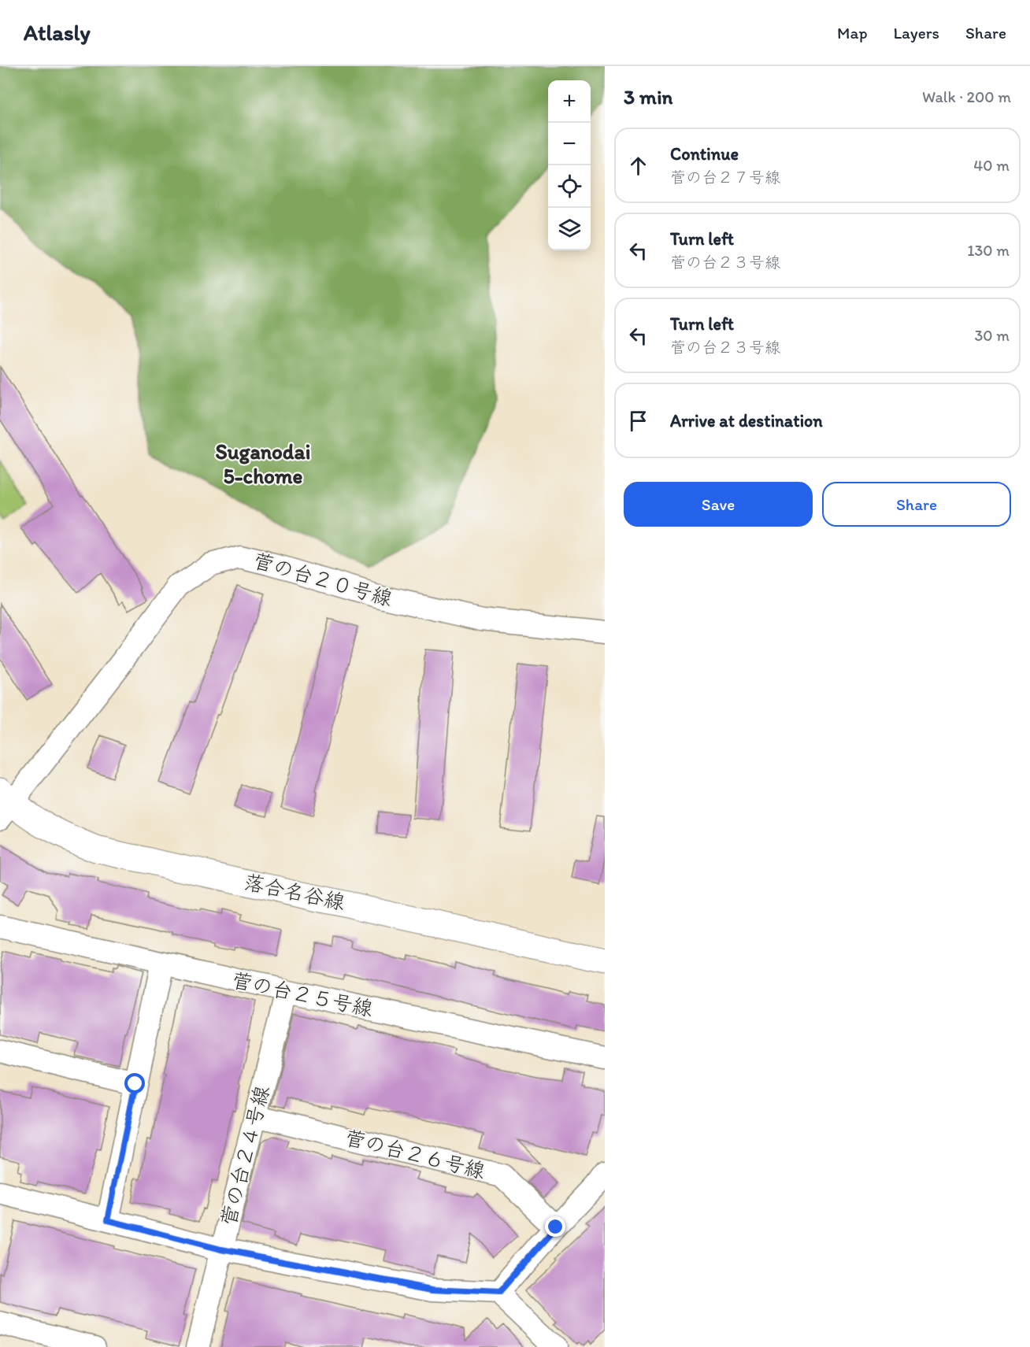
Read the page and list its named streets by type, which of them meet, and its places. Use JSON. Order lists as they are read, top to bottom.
{
  "streets": {
    "street": [
      "菅の台２０号線",
      "落合名谷線",
      "菅の台２５号線",
      "菅の台２６号線",
      "菅の台２４号線"
    ]
  },
  "crossings": [
    ["菅の台２０号線", "落合名谷線"],
    ["菅の台２５号線", "菅の台２４号線"],
    ["菅の台２６号線", "菅の台２４号線"]
  ],
  "districts": ["Suganodai 5-chome"],
  "page": {
    "header": "Atlasly",
    "nav": ["Map", "Layers", "Share"],
    "heading": ["3 min", "Walk · 200 m"],
    "map_buttons": ["+", "−"],
    "list": [
      ["Continue", "菅の台２７号線", "40 m"],
      ["Turn left", "菅の台２３号線", "130 m"],
      ["Turn left", "菅の台２３号線", "30 m"],
      "Arrive at destination"
    ],
    "buttons": ["Save", "Share"]
  }
}
